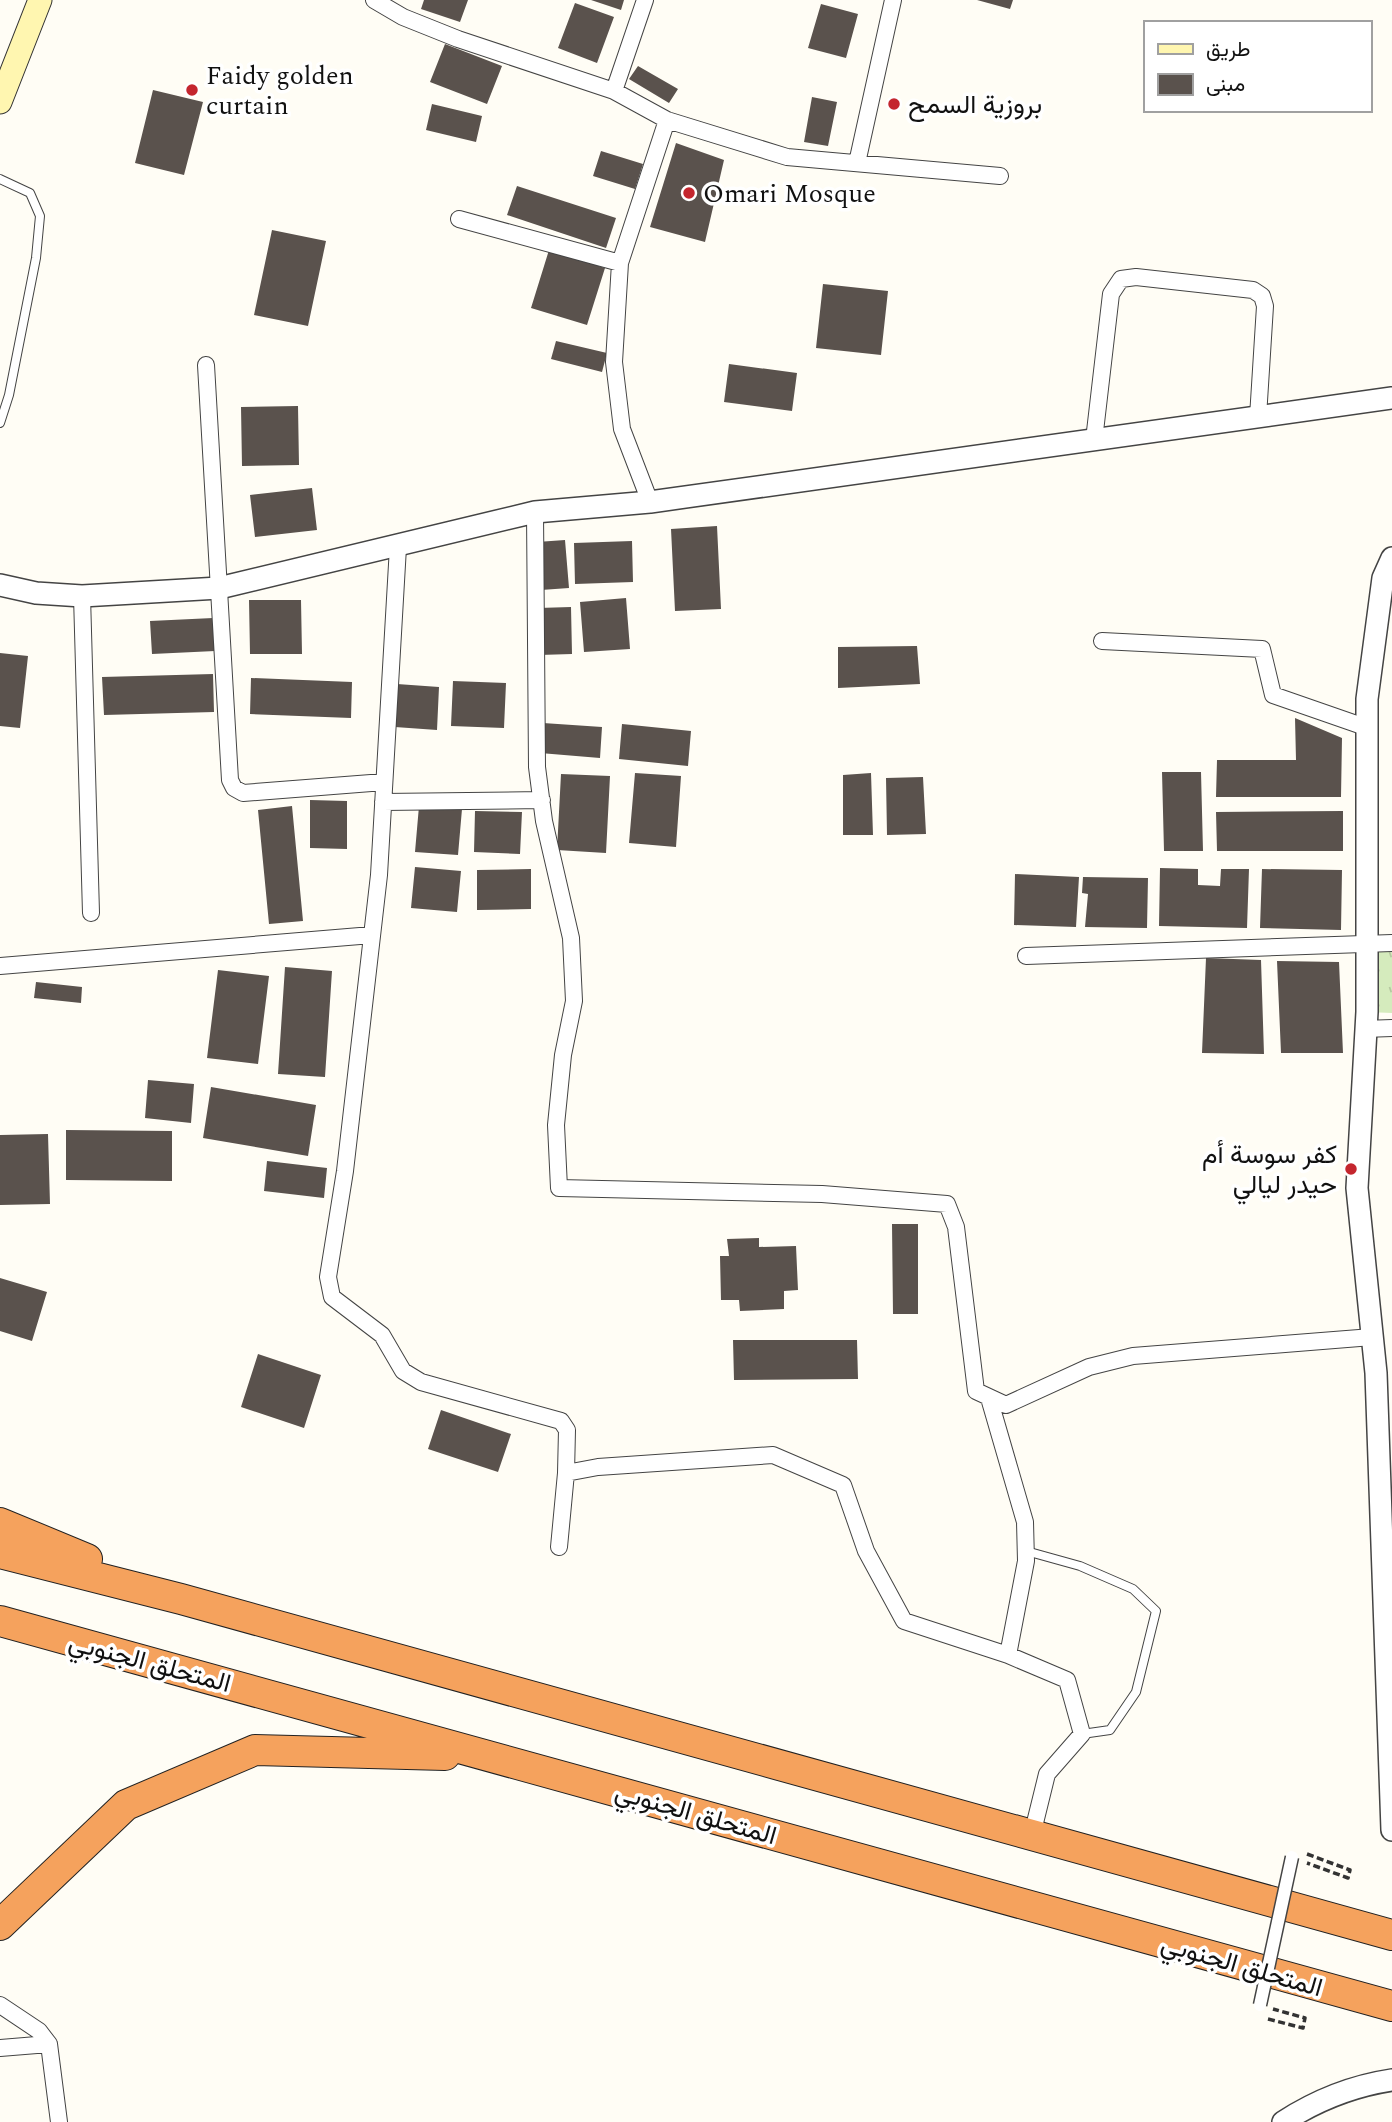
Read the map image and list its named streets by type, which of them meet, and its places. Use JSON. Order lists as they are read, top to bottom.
{
  "streets": {
    "highway": ["المتحلق الجنوبي"]
  },
  "places": [
    "Faidy golden curtain",
    "بروزية السمح",
    "Omari Mosque",
    "كفر سوسة أم حيدر ليالي"
  ],
  "legend": ["طريق", "مبنى"]
}
